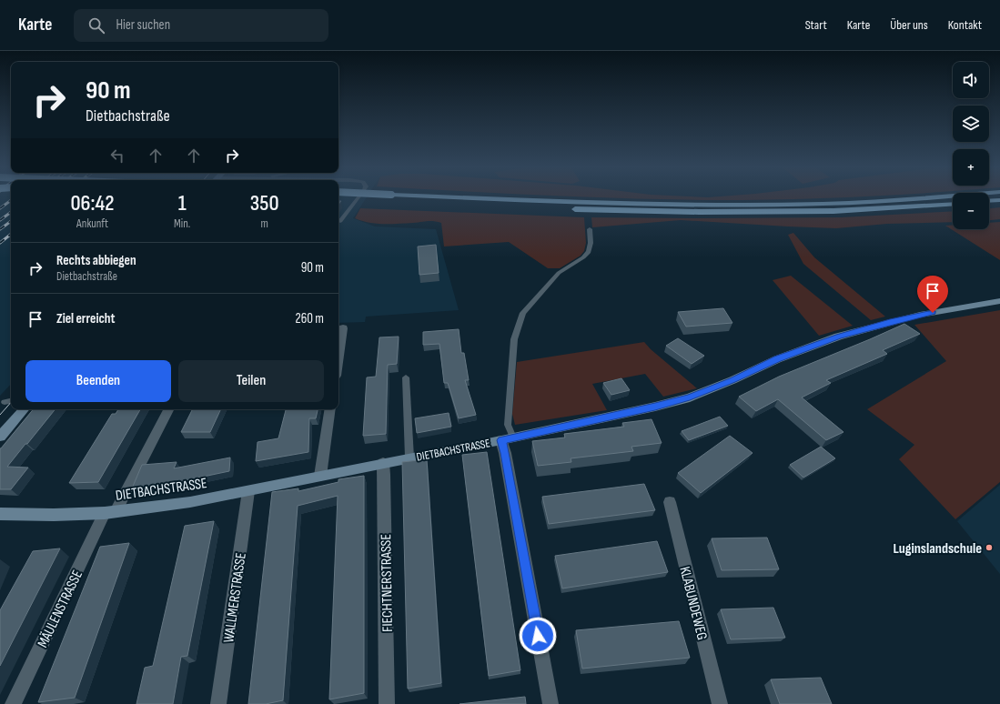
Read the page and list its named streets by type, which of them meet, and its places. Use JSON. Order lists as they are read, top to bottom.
{
  "streets": {
    "main road": ["DIETBACHSTRASSE"],
    "street": [
      "FIECHTNERSTRASSE",
      "WALLMERSTRASSE",
      "KLABUNDEWEG",
      "MÄULENSTRASSE"
    ]
  },
  "crossings": [
    ["DIETBACHSTRASSE", "FIECHTNERSTRASSE"],
    ["DIETBACHSTRASSE", "WALLMERSTRASSE"],
    ["DIETBACHSTRASSE", "MÄULENSTRASSE"]
  ],
  "places": ["Luginslandschule"],
  "page": {
    "header": "Karte",
    "search": "Hier suchen",
    "nav": [
      "Start",
      "Karte",
      "Über uns",
      "Kontakt"
    ],
    "map_buttons": ["+", "−"],
    "turn": ["90 m", "Dietbachstraße"],
    "eta": [
      "06:42",
      "Ankunft",
      "1",
      "Min.",
      "350",
      "m"
    ],
    "list": [
      {
        "name": "Rechts abbiegen",
        "note": "Dietbachstraße",
        "value": "90 m"
      },
      {
        "name": "Ziel erreicht",
        "value": "260 m"
      }
    ],
    "buttons": ["Beenden", "Teilen"]
  }
}
